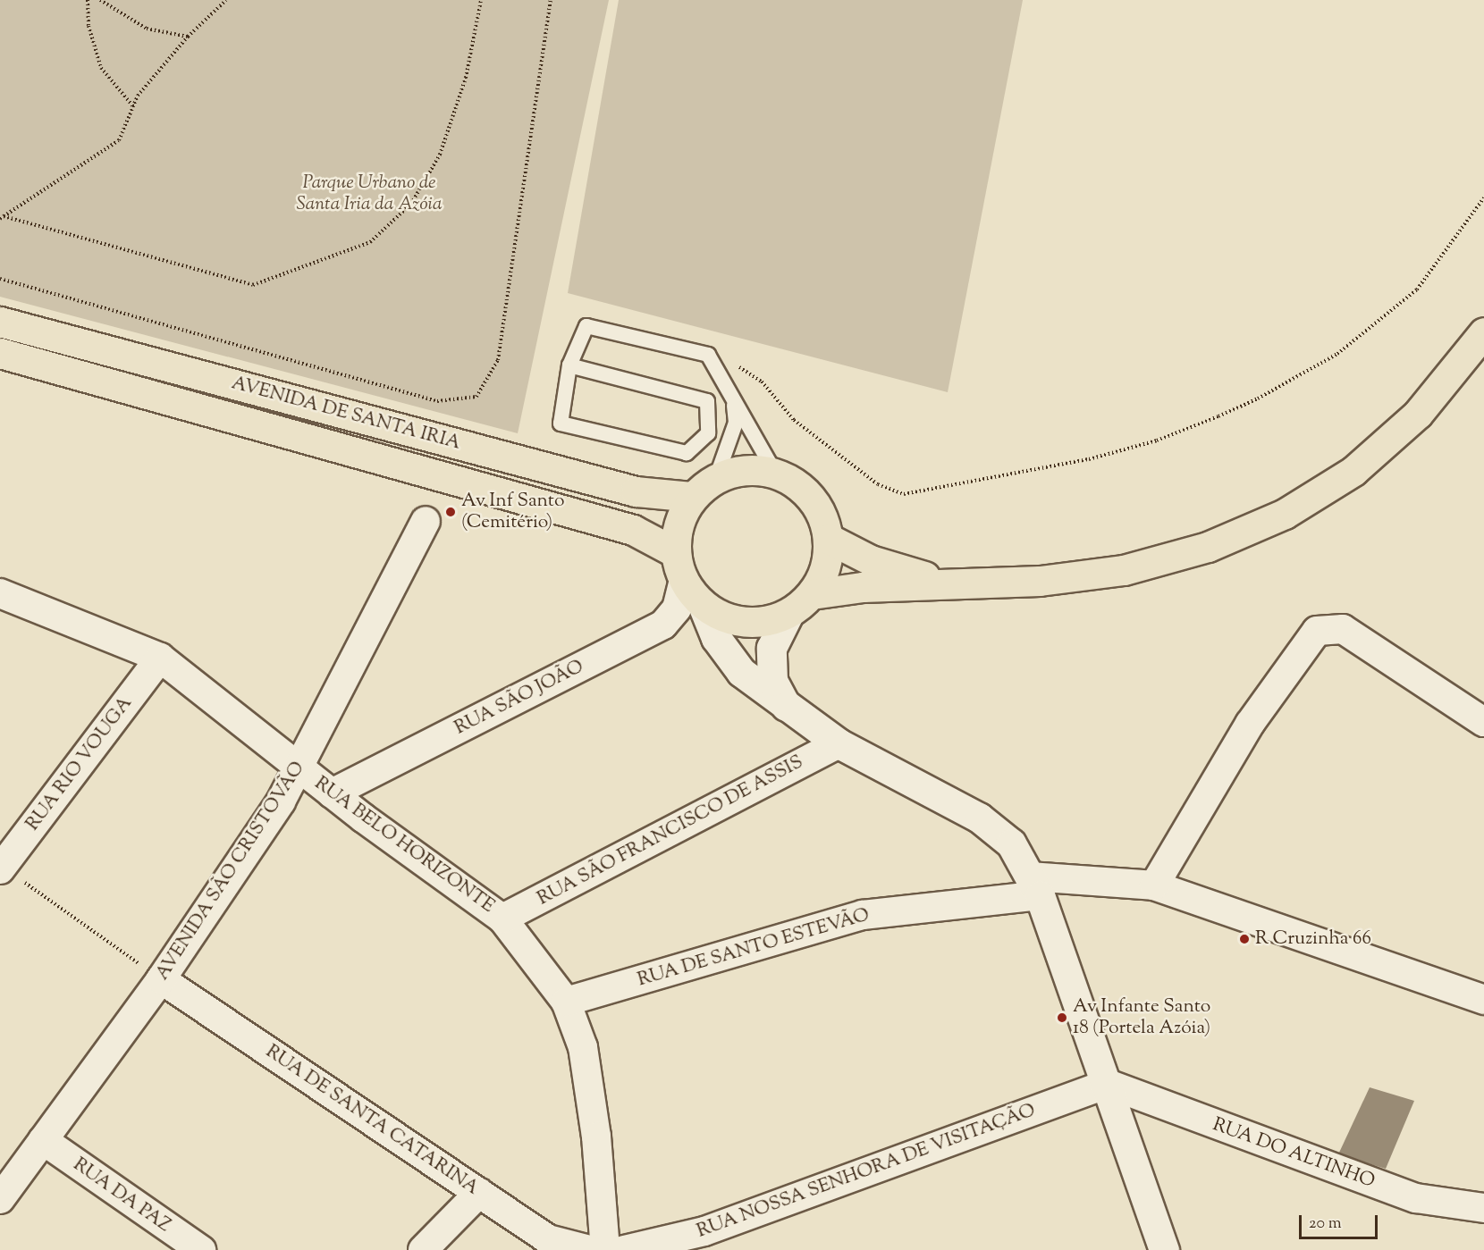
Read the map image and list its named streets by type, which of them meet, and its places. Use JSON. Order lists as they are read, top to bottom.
{
  "streets": {
    "main road": ["AVENIDA DE SANTA IRIA"],
    "street": [
      "RUA SÃO JOÃO",
      "RUA RIO VOUGA",
      "RUA SÃO FRANCISCO DE ASSIS",
      "RUA BELO HORIZONTE",
      "AVENIDA SÃO CRISTOVÃO",
      "RUA DE SANTO ESTEVÃO",
      "RUA DE SANTA CATARINA",
      "RUA DO ALTINHO",
      "RUA NOSSA SENHORA DE VISITAÇÃO",
      "RUA DA PAZ"
    ]
  },
  "crossings": [
    ["AVENIDA DE SANTA IRIA", "RUA SÃO JOÃO"],
    ["RUA SÃO JOÃO", "RUA BELO HORIZONTE"],
    ["RUA RIO VOUGA", "RUA BELO HORIZONTE"],
    ["RUA SÃO FRANCISCO DE ASSIS", "RUA BELO HORIZONTE"],
    ["RUA BELO HORIZONTE", "AVENIDA SÃO CRISTOVÃO"],
    ["RUA BELO HORIZONTE", "RUA DE SANTO ESTEVÃO"],
    ["AVENIDA SÃO CRISTOVÃO", "RUA DE SANTA CATARINA"],
    ["AVENIDA SÃO CRISTOVÃO", "RUA DA PAZ"],
    ["RUA DO ALTINHO", "RUA NOSSA SENHORA DE VISITAÇÃO"]
  ],
  "parks": ["Parque Urbano de Santa Iria da Azóia"],
  "places": ["Av Inf Santo (Cemitério)", "R Cruzinha 66", "Av Infante Santo 18 (Portela Azóia)"],
  "scale_bar": "20 m"
}
